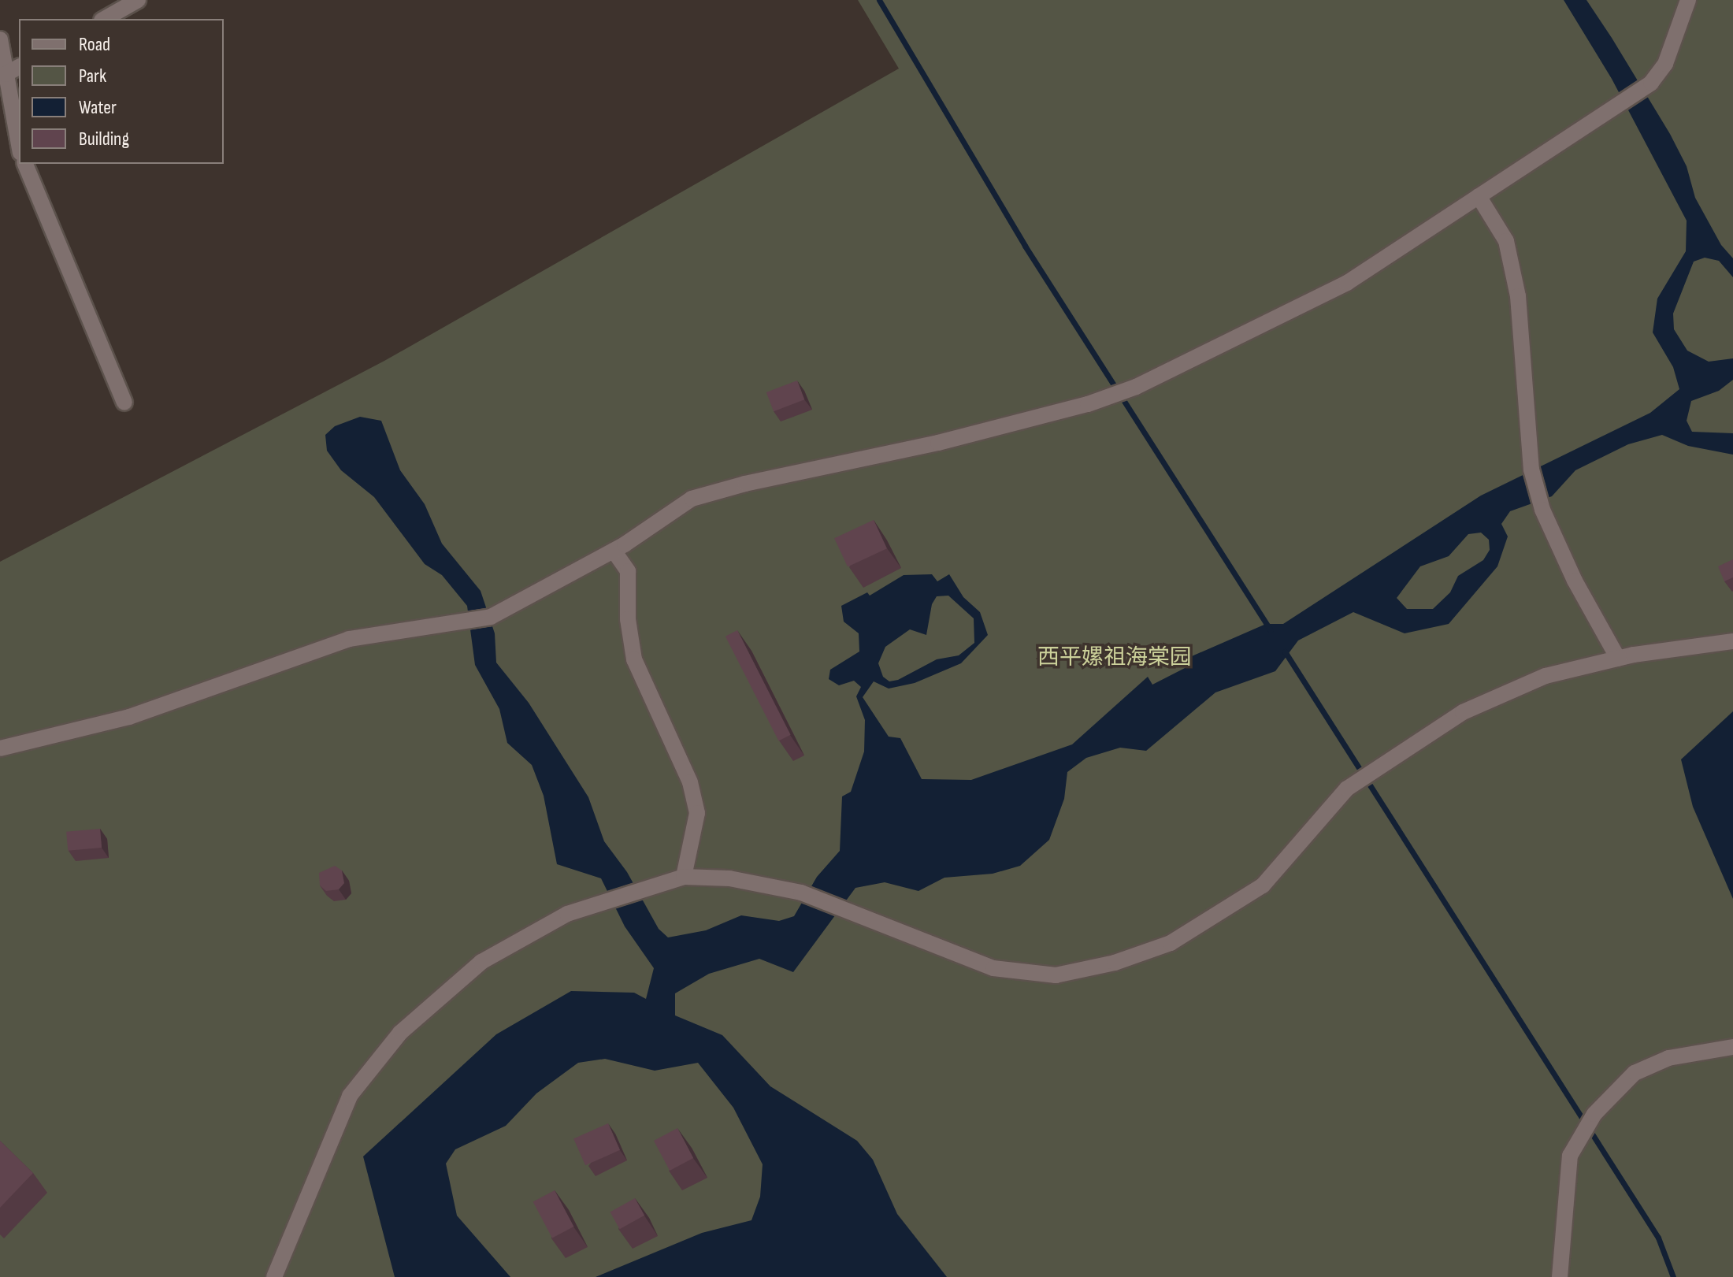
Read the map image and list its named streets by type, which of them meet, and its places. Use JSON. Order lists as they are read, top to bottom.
{
  "parks": ["西平嫘祖海棠园"],
  "legend": [
    "Road",
    "Park",
    "Water",
    "Building"
  ]
}
